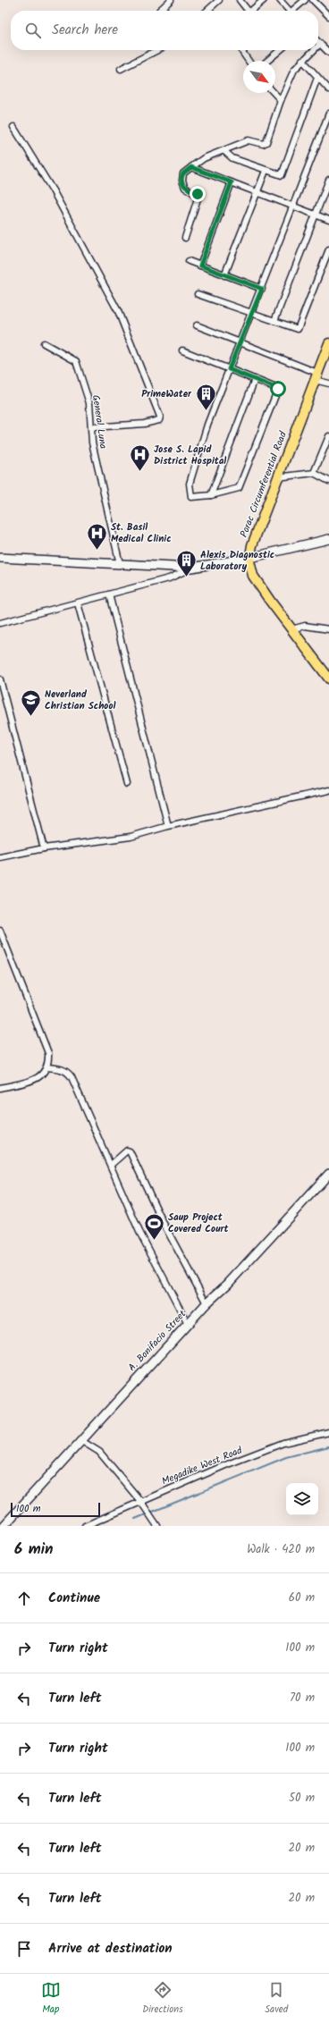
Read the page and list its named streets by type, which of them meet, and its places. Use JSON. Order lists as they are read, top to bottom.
{
  "streets": {
    "main road": ["Porac Circumferential Road"],
    "street": ["General Luna", "A. Bonifacio Street", "Megadike West Road"]
  },
  "places": {
    "building": ["PrimeWater", "Alexis Diagnostic Laboratory"],
    "hospital": ["Jose S. Lapid District Hospital", "St. Basil Medical Clinic"],
    "school or university": ["Neverland Christian School"],
    "sports": ["Saup Project Covered Court"]
  },
  "scale_bar": "100 m",
  "north": "bottom right",
  "page": {
    "search": "Search here",
    "scale": "100 m",
    "heading": ["6 min", "Walk · 420 m"],
    "list": [
      ["Continue", "60 m"],
      ["Turn right", "100 m"],
      ["Turn left", "70 m"],
      ["Turn right", "100 m"],
      ["Turn left", "50 m"],
      ["Turn left", "20 m"],
      ["Turn left", "20 m"],
      "Arrive at destination"
    ],
    "nav": ["Map", "Directions", "Saved"]
  }
}
